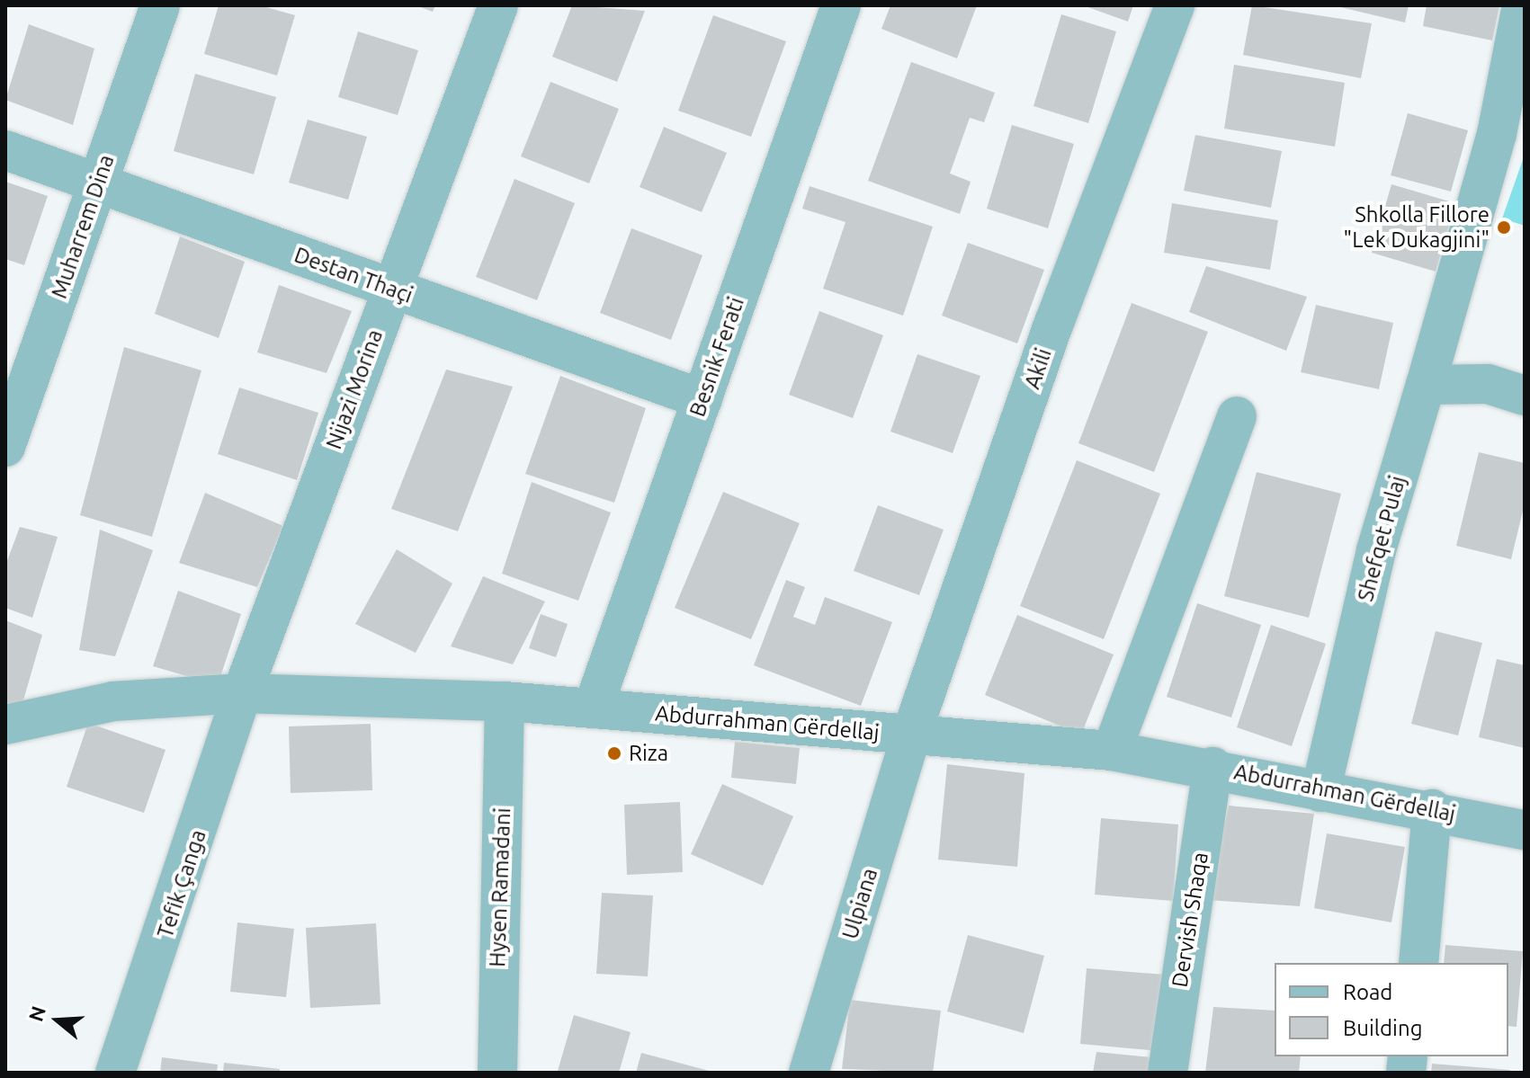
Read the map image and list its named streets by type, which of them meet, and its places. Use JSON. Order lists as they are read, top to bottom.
{
  "streets": {
    "street": [
      "Muharrem Dina",
      "Destan Thaçi",
      "Besnik Ferati",
      "Akili",
      "Nijazi Morina",
      "Shefqet Pulaj",
      "Abdurrahman Gërdellaj",
      "Tefik Çanga",
      "Hysen Ramadani",
      "Ulpiana",
      "Dervish Shaqa"
    ]
  },
  "crossings": [
    ["Muharrem Dina", "Destan Thaçi"],
    ["Destan Thaçi", "Besnik Ferati"],
    ["Destan Thaçi", "Nijazi Morina"],
    ["Besnik Ferati", "Abdurrahman Gërdellaj"],
    ["Akili", "Abdurrahman Gërdellaj"],
    ["Akili", "Ulpiana"],
    ["Nijazi Morina", "Abdurrahman Gërdellaj"],
    ["Nijazi Morina", "Tefik Çanga"],
    ["Shefqet Pulaj", "Abdurrahman Gërdellaj"],
    ["Abdurrahman Gërdellaj", "Tefik Çanga"],
    ["Abdurrahman Gërdellaj", "Hysen Ramadani"],
    ["Abdurrahman Gërdellaj", "Ulpiana"],
    ["Abdurrahman Gërdellaj", "Dervish Shaqa"]
  ],
  "places": ["Shkolla Fillore \"Lek Dukagjini\"", "Riza"],
  "legend": ["Road", "Building"],
  "north": "left"
}
